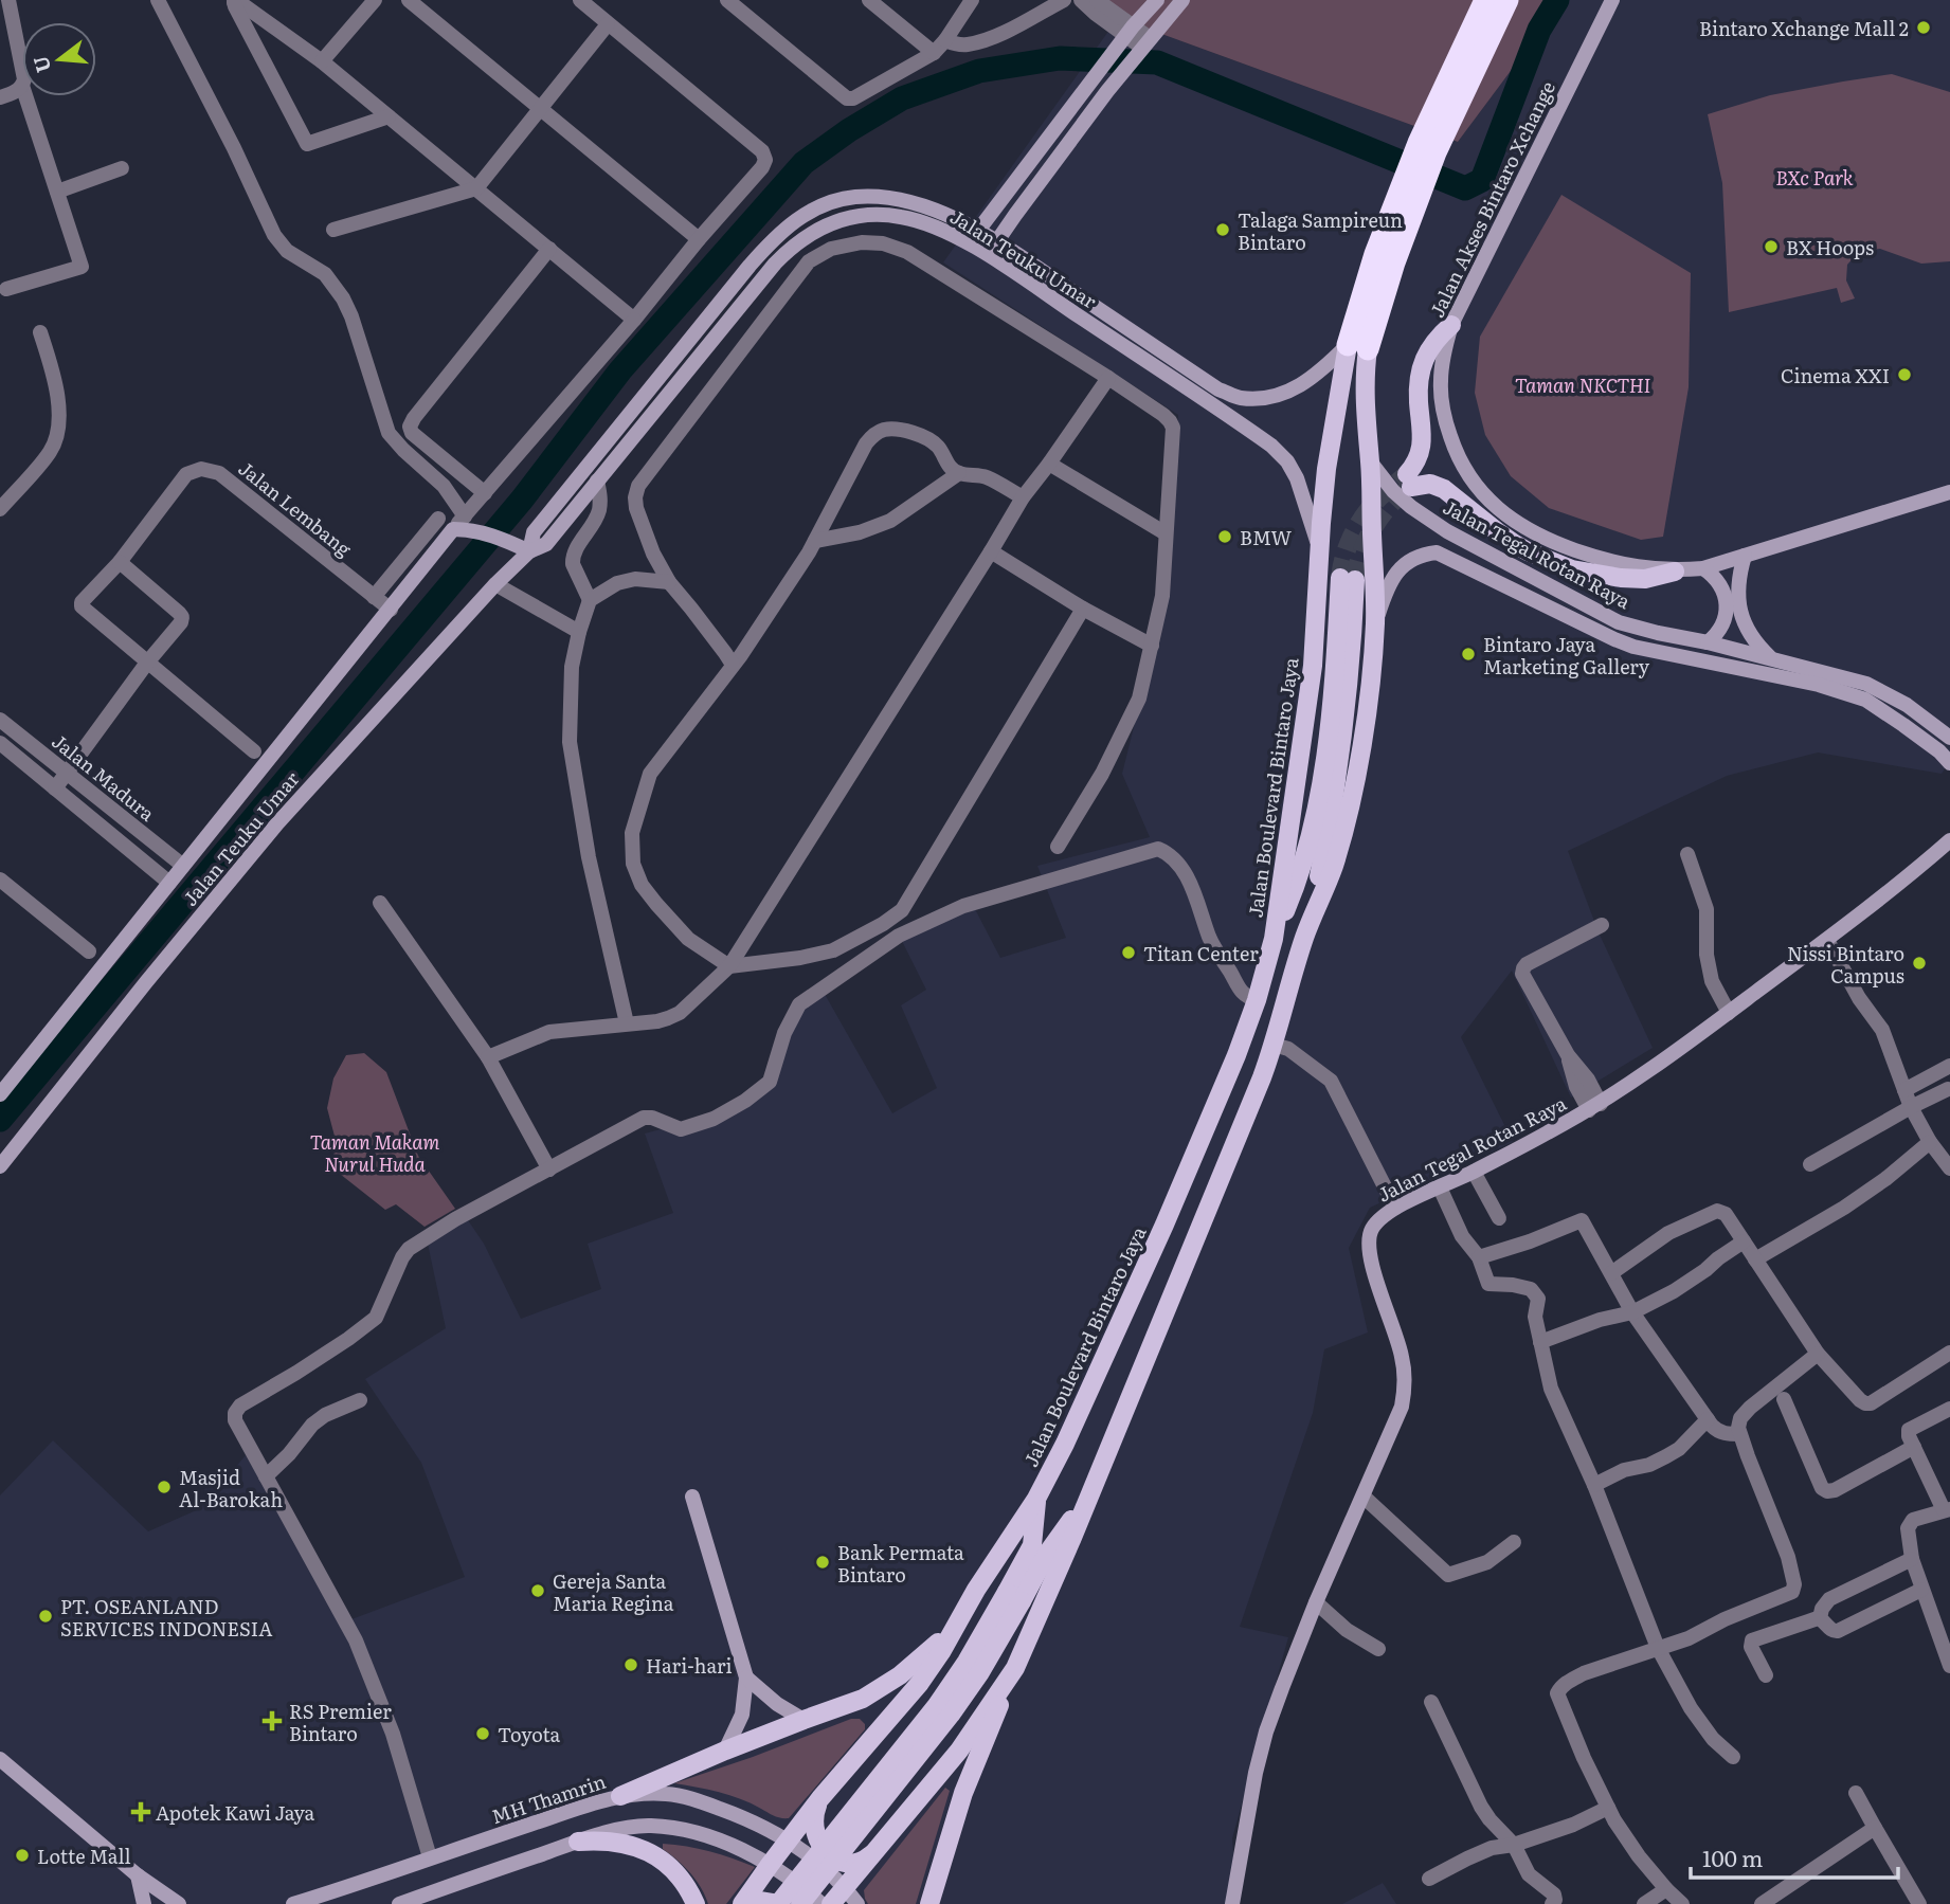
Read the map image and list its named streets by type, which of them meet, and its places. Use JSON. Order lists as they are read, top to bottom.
{
  "streets": {
    "main road": [
      "Jalan Akses Bintaro Xchange",
      "Jalan Teuku Umar",
      "Jalan Tegal Rotan Raya",
      "Jalan Boulevard Bintaro Jaya",
      "MH Thamrin"
    ],
    "street": ["Jalan Lembang", "Jalan Madura"]
  },
  "crossings": [
    ["Jalan Teuku Umar", "Jalan Lembang"],
    ["Jalan Teuku Umar", "Jalan Madura"],
    ["Jalan Teuku Umar", "Jalan Boulevard Bintaro Jaya"],
    ["Jalan Tegal Rotan Raya", "Jalan Boulevard Bintaro Jaya"],
    ["Jalan Boulevard Bintaro Jaya", "MH Thamrin"]
  ],
  "parks": ["BXc Park", "Taman NKCTHI", "Taman Makam Nurul Huda"],
  "places": {
    "other": [
      "Bintaro Xchange Mall 2",
      "Talaga Sampireun Bintaro",
      "BX Hoops",
      "Cinema XXI",
      "BMW",
      "Bintaro Jaya Marketing Gallery",
      "Titan Center",
      "Nissi Bintaro Campus",
      "Masjid Al-Barokah",
      "Bank Permata Bintaro",
      "Gereja Santa Maria Regina",
      "PT. OSEANLAND SERVICES INDONESIA",
      "Hari-hari",
      "Toyota",
      "Lotte Mall"
    ],
    "health": ["RS Premier Bintaro", "Apotek Kawi Jaya"]
  },
  "scale_bar": "100 m",
  "north": "left"
}
